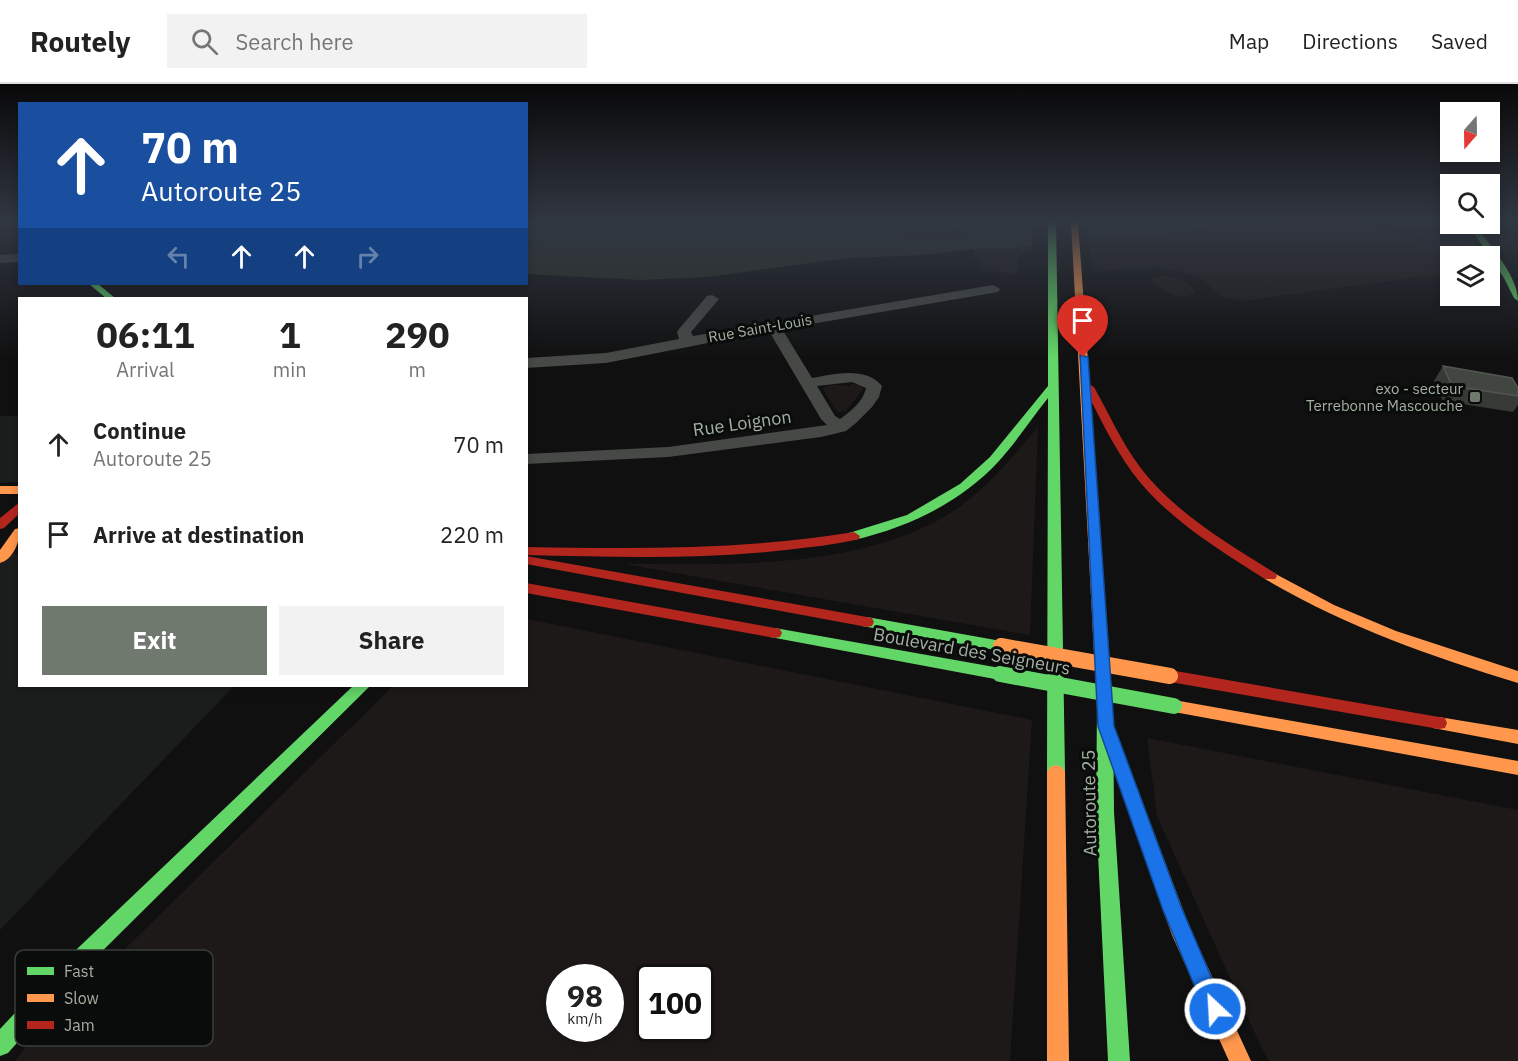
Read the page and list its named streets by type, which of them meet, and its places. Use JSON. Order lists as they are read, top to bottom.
{
  "streets": {
    "main road": ["Boulevard des Seigneurs", "Autoroute 25"],
    "street": ["Rue Saint-Louis", "Rue Loignon"]
  },
  "places": {
    "transit": ["exo - secteur Terrebonne Mascouche"]
  },
  "legend": ["Fast", "Slow", "Jam"],
  "north": "bottom",
  "page": {
    "header": "Routely",
    "search": "Search here",
    "nav": ["Map", "Directions", "Saved"],
    "turn": ["70 m", "Autoroute 25"],
    "eta": [
      "06:11",
      "Arrival",
      "1",
      "min",
      "290",
      "m"
    ],
    "list": [
      {
        "name": "Continue",
        "note": "Autoroute 25",
        "value": "70 m"
      },
      {
        "name": "Arrive at destination",
        "value": "220 m"
      }
    ],
    "buttons": ["Exit", "Share"],
    "speed": "98 km/h",
    "limit": "100"
  }
}
